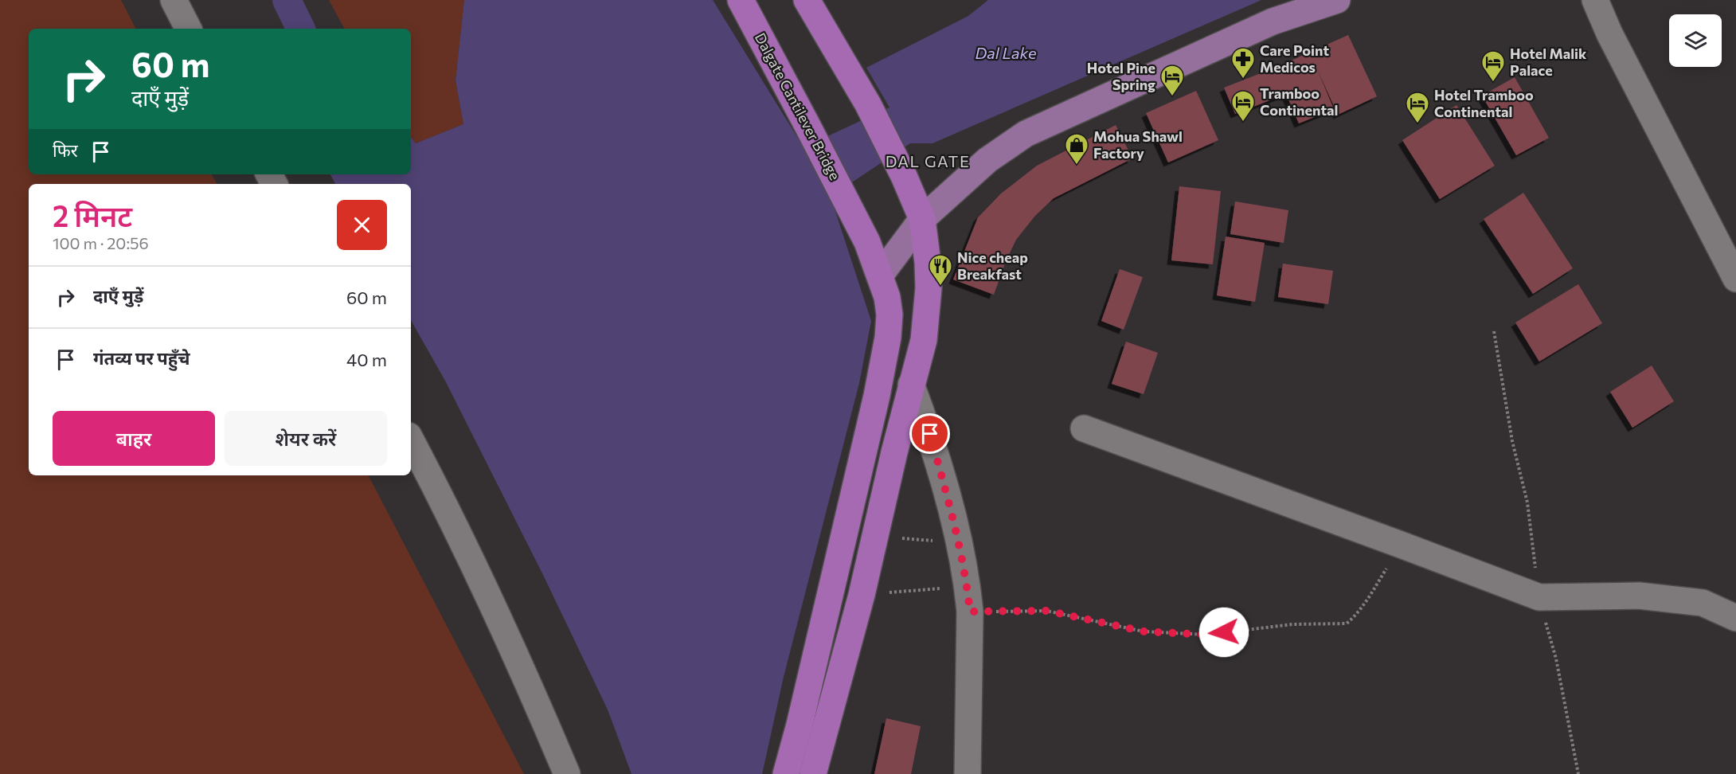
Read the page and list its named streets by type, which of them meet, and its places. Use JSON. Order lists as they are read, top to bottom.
{
  "streets": {
    "highway": ["Dalgate Cantilever Bridge"]
  },
  "districts": ["DAL GATE"],
  "water": ["Dal Lake"],
  "places": {
    "pharmacy": ["Care Point Medicos"],
    "hotel": [
      "Hotel Malik Palace",
      "Hotel Pine Spring",
      "Tramboo Continental",
      "Hotel Tramboo Continental"
    ],
    "shop": ["Mohua Shawl Factory"],
    "restaurant": ["Nice cheap Breakfast"]
  },
  "page": {
    "turn": ["60 m", "दाएँ मुड़ें"],
    "then": "फिर",
    "heading": ["2 मिनट", "100 m · 20:56"],
    "list": [
      {
        "name": "दाएँ मुड़ें",
        "value": "60 m"
      },
      {
        "name": "गंतव्य पर पहुँचे",
        "value": "40 m"
      }
    ],
    "buttons": ["बाहर", "शेयर करें"]
  }
}
